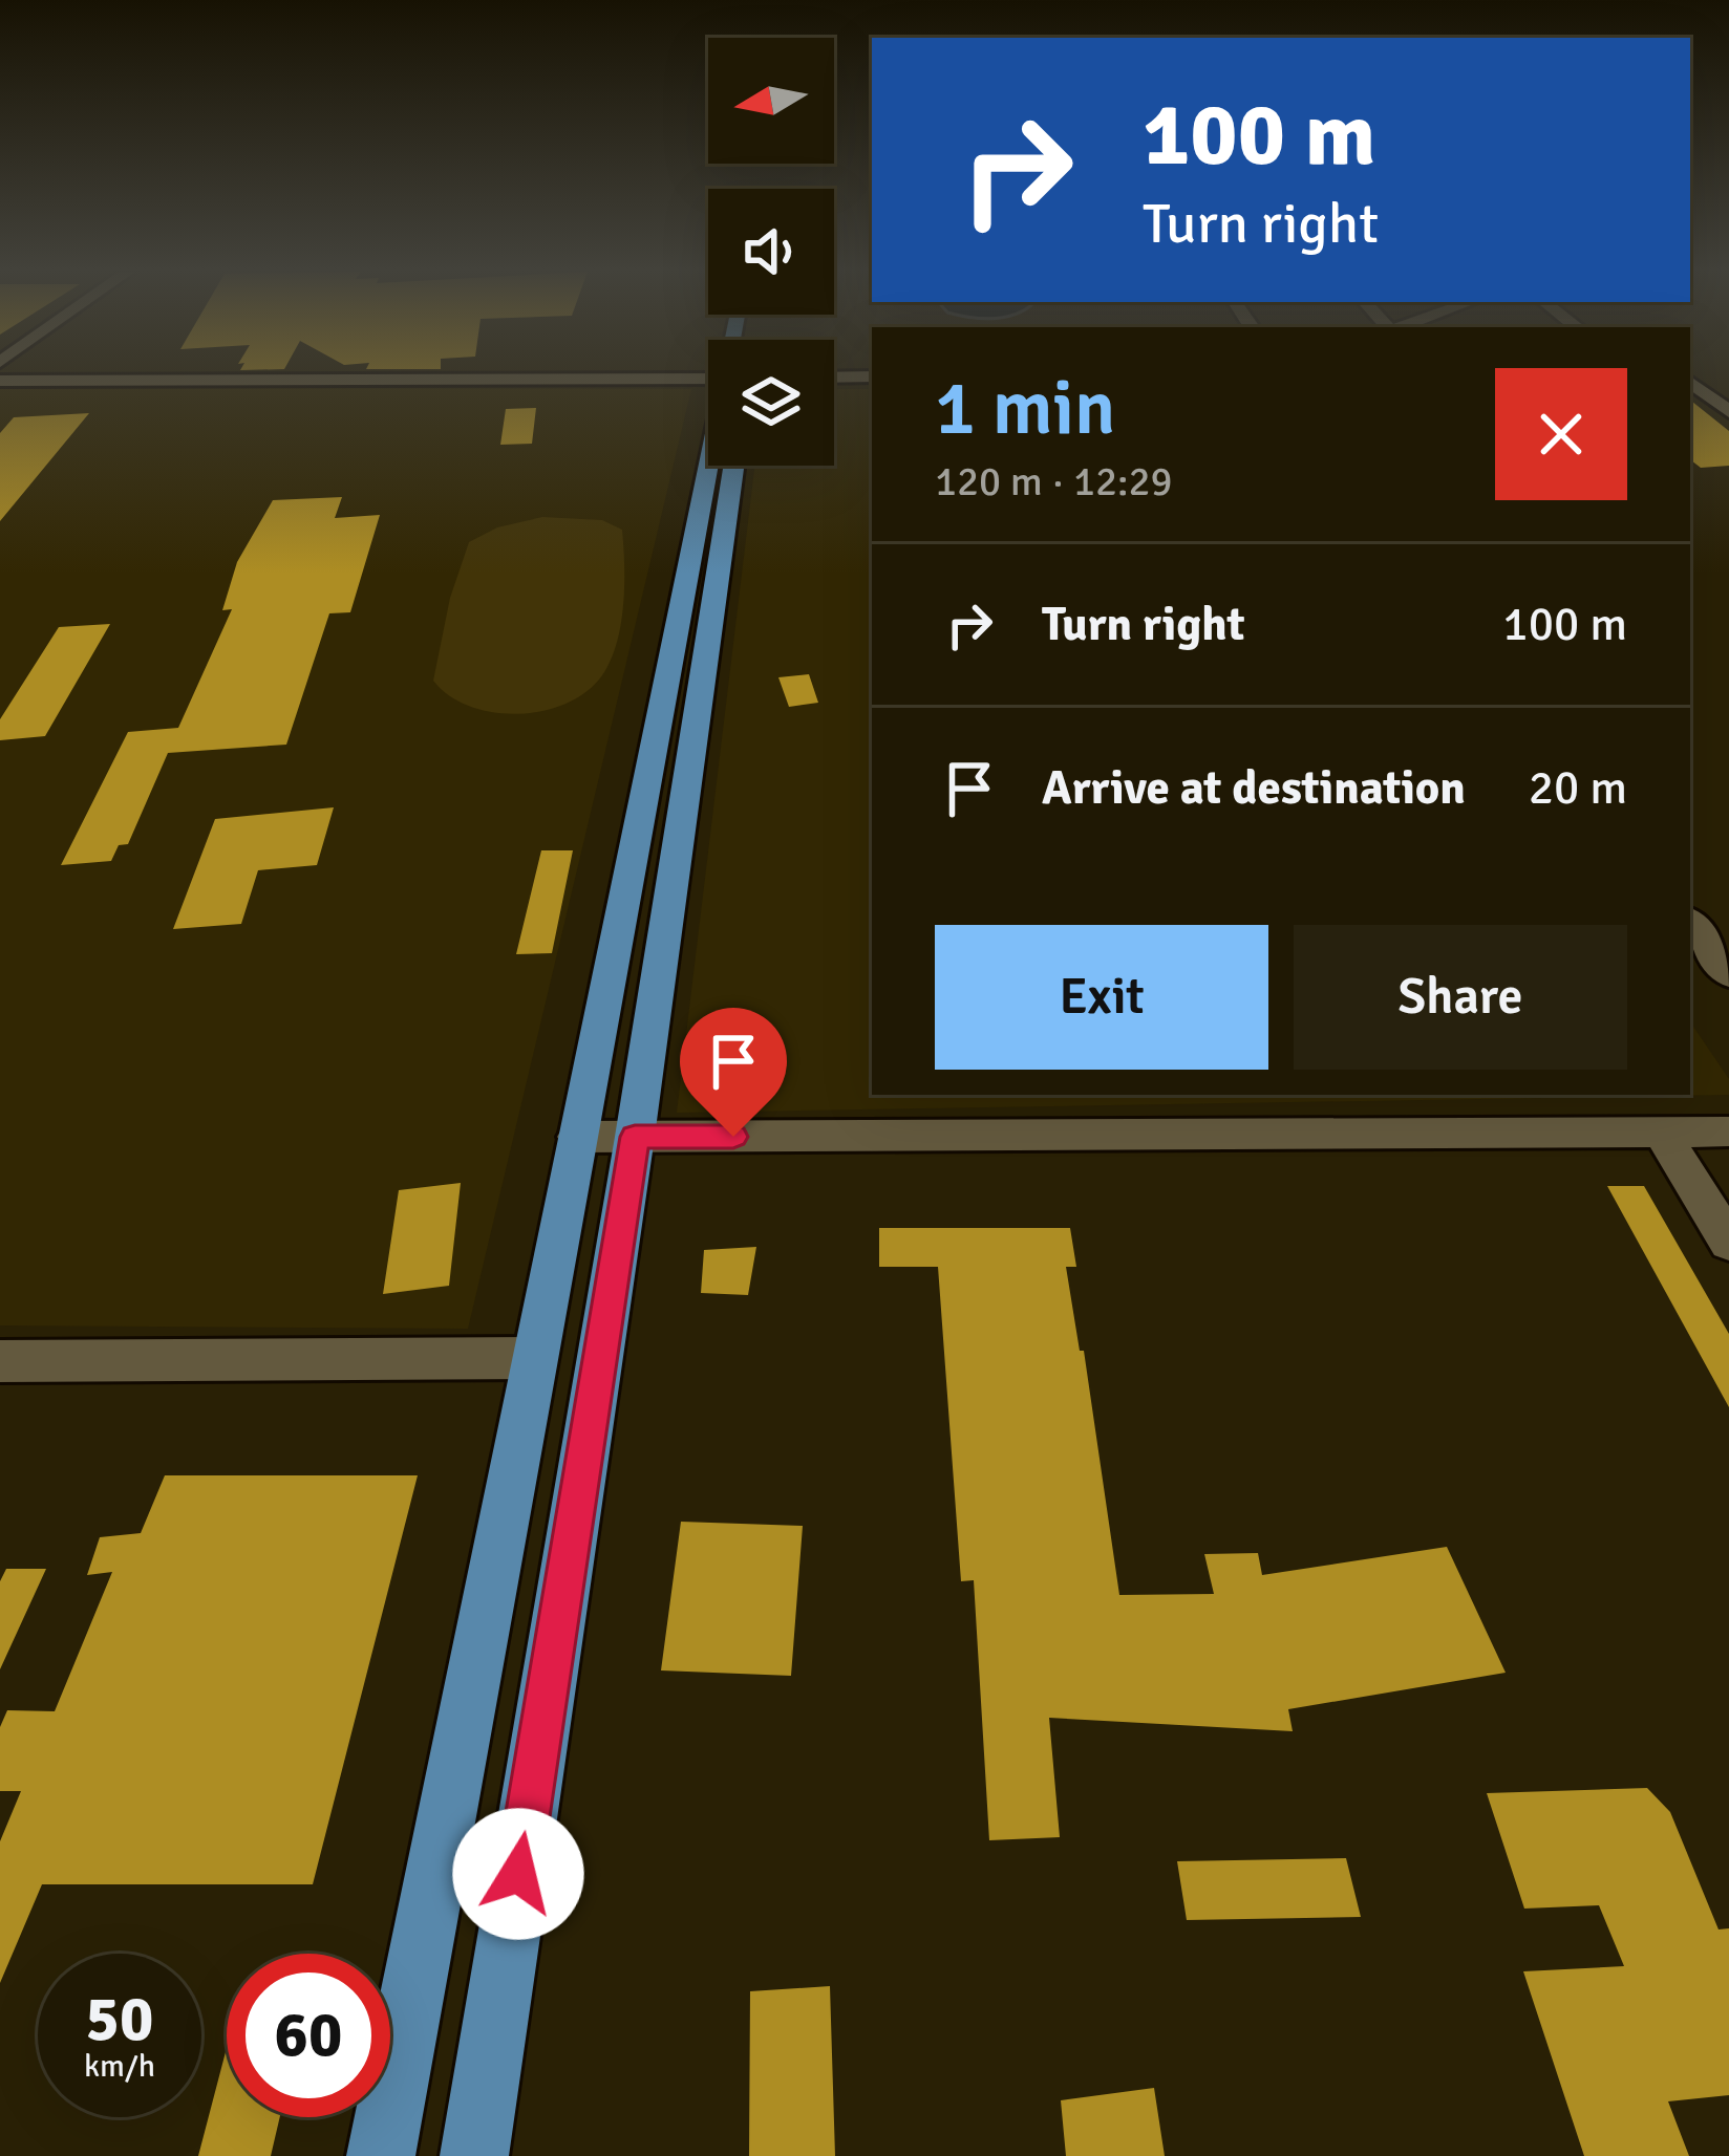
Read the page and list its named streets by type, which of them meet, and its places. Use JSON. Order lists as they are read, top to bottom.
{
  "north": "left",
  "page": {
    "turn": ["100 m", "Turn right"],
    "heading": ["1 min", "120 m · 12:29"],
    "list": [
      {
        "name": "Turn right",
        "value": "100 m"
      },
      {
        "name": "Arrive at destination",
        "value": "20 m"
      }
    ],
    "buttons": ["Exit", "Share"],
    "speed": "50 km/h",
    "limit": "60"
  }
}
